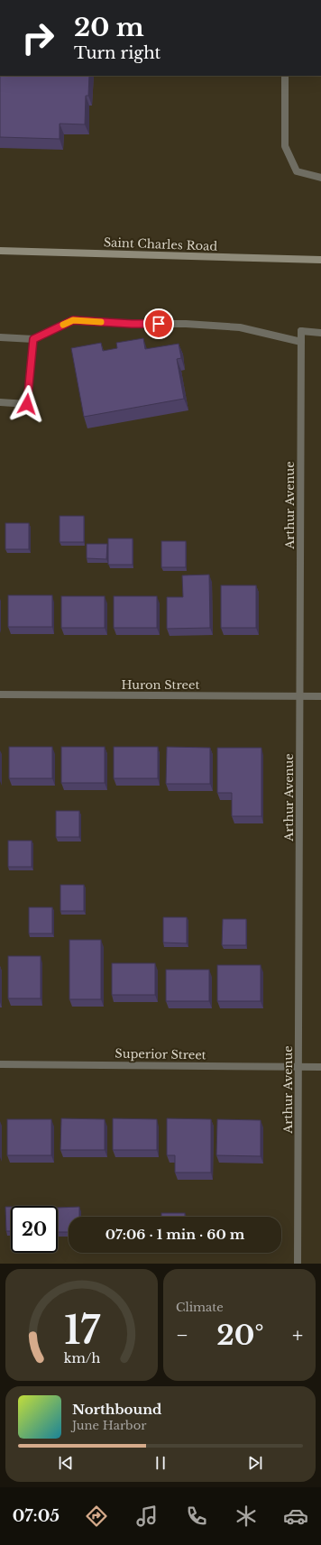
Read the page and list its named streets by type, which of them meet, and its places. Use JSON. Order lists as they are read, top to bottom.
{
  "streets": {
    "main road": ["Saint Charles Road"],
    "street": ["Arthur Avenue", "Huron Street", "Superior Street"]
  },
  "crossings": [
    ["Arthur Avenue", "Huron Street"],
    ["Arthur Avenue", "Superior Street"]
  ],
  "page": {
    "turn": ["20 m", "Turn right"],
    "limit": "20",
    "trip": "07:06 · 1 min · 60 m",
    "tile": "Climate",
    "heat": ["−", "20°", "+"],
    "song": ["Northbound", "June Harbor"],
    "tabs": "07:05",
    "gauge": ["17", "km/h"]
  }
}
